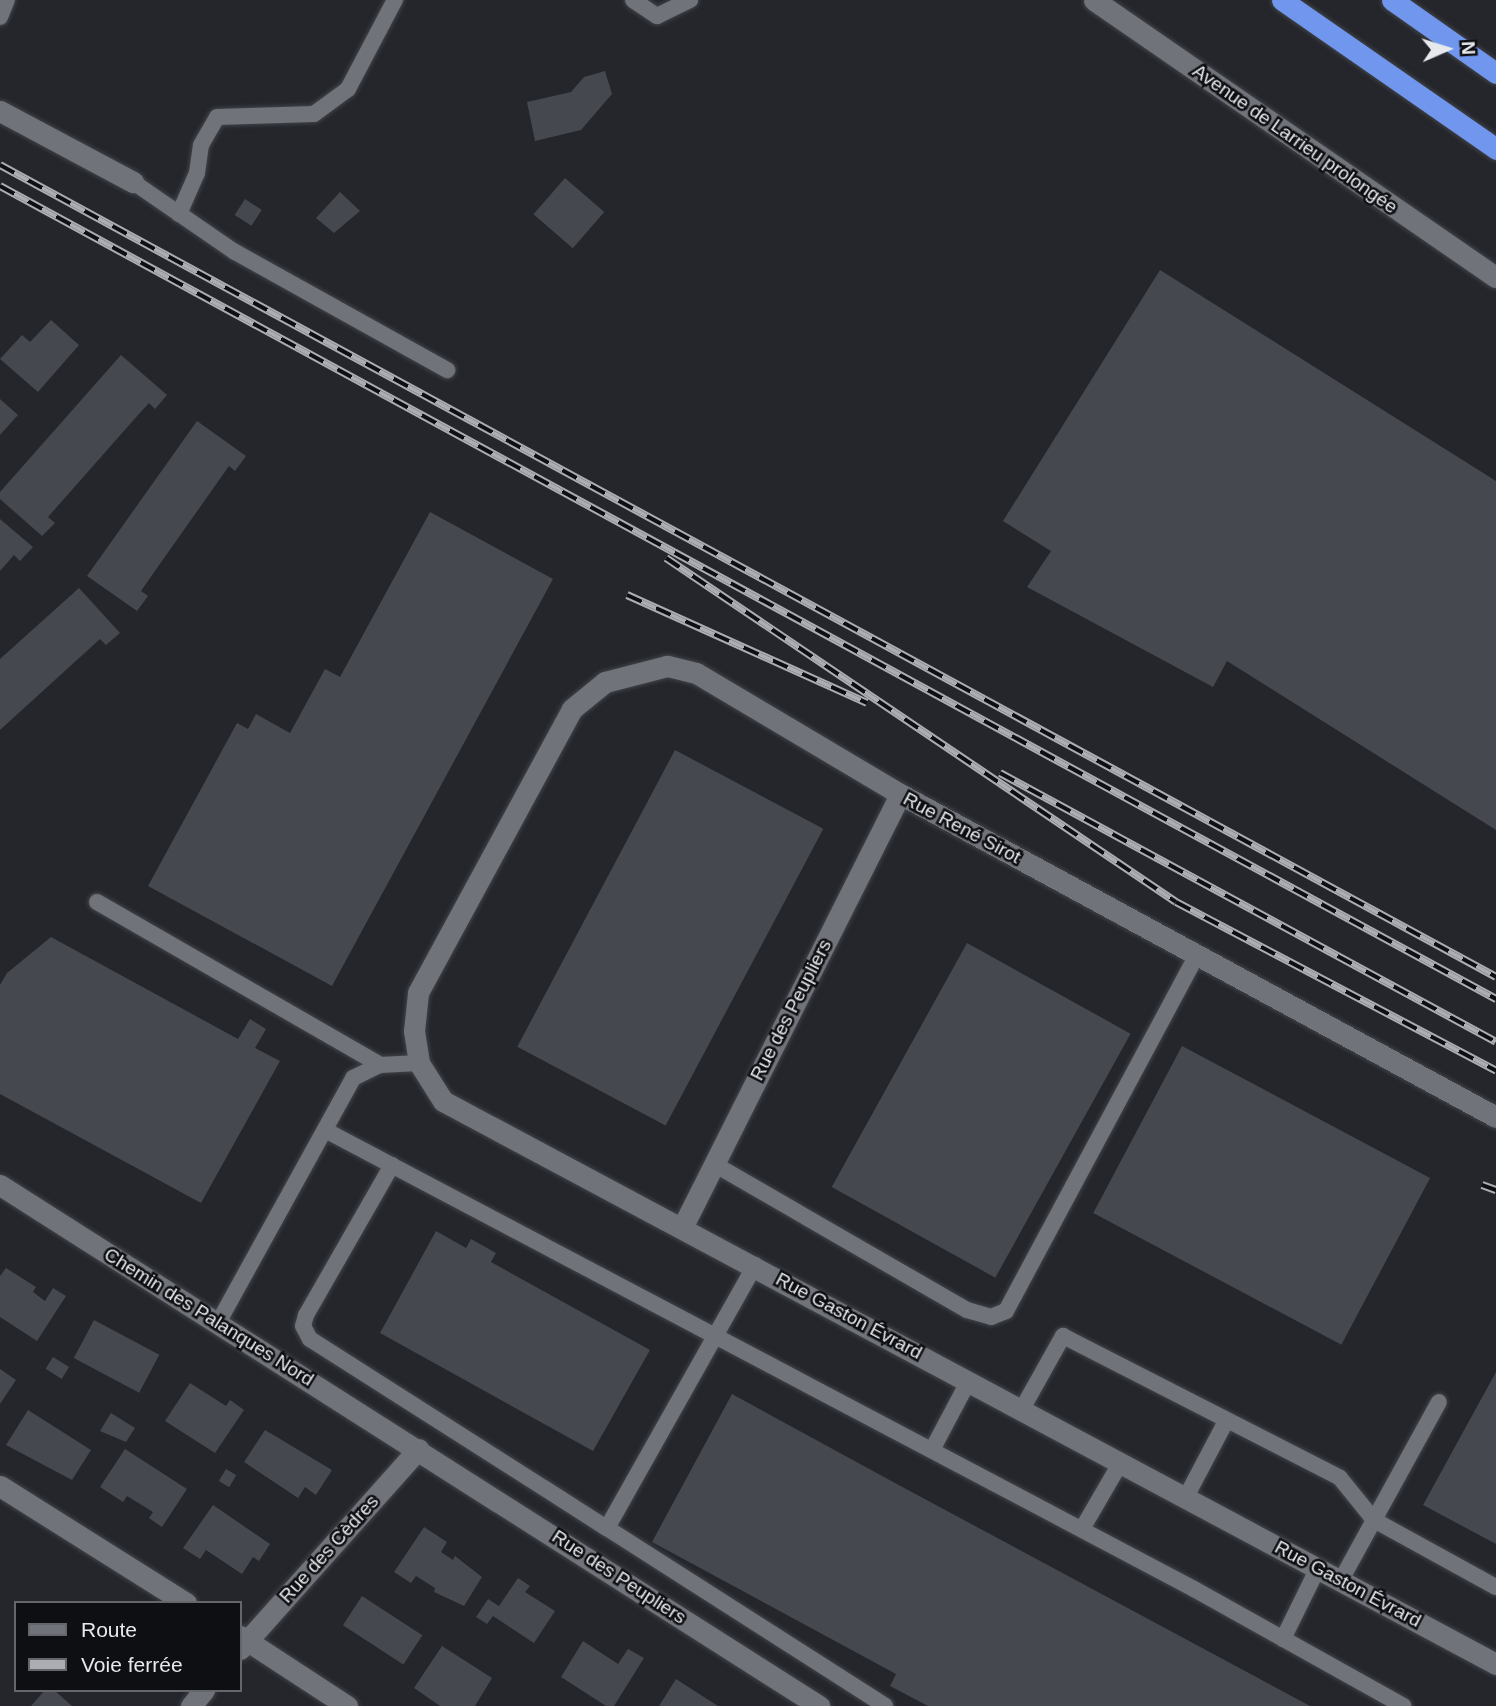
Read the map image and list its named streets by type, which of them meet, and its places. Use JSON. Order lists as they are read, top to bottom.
{
  "streets": {
    "street": [
      "Avenue de Larrieu prolongée",
      "Rue René Sirot",
      "Rue des Peupliers",
      "Rue Gaston Évrard",
      "Chemin des Palanques Nord",
      "Rue des Cèdres"
    ]
  },
  "crossings": [
    ["Rue René Sirot", "Rue des Peupliers"],
    ["Rue René Sirot", "Rue Gaston Évrard"],
    ["Rue des Peupliers", "Rue Gaston Évrard"],
    ["Rue des Peupliers", "Chemin des Palanques Nord"],
    ["Rue des Peupliers", "Rue des Cèdres"],
    ["Chemin des Palanques Nord", "Rue des Cèdres"]
  ],
  "legend": ["Route", "Voie ferrée"],
  "north": "right"
}
